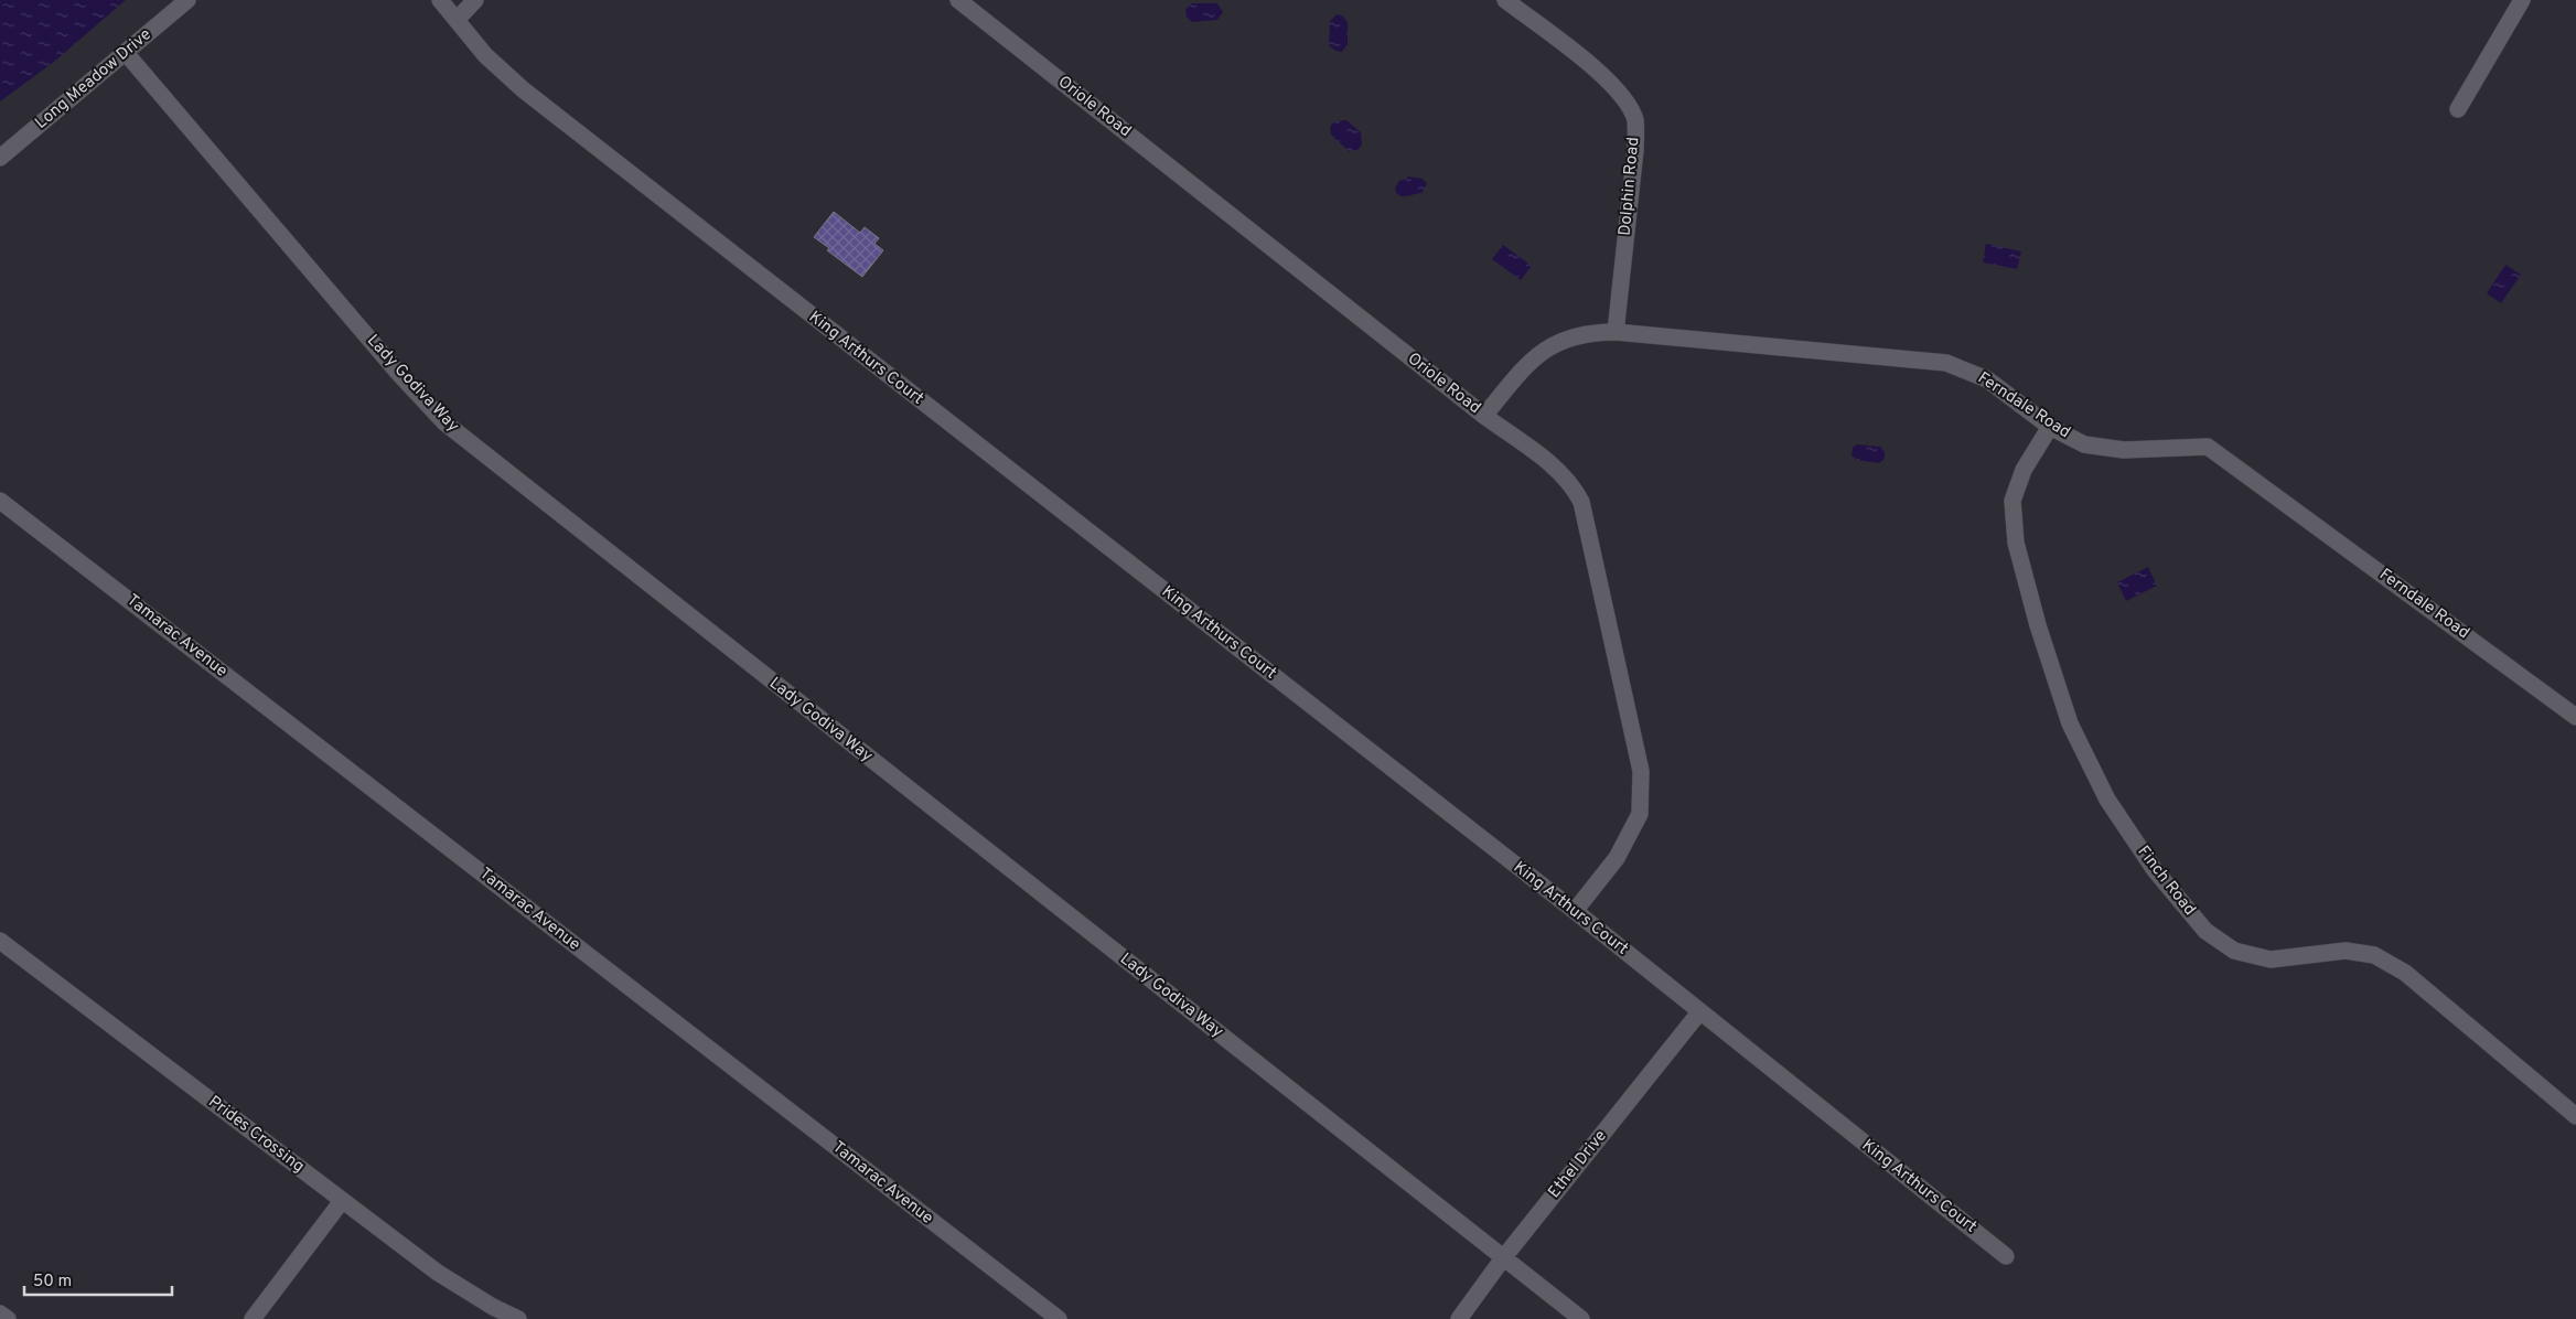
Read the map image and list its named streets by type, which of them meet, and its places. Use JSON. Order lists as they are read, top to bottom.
{
  "streets": {
    "street": [
      "Long Meadow Drive",
      "Oriole Road",
      "Dolphin Road",
      "King Arthurs Court",
      "Lady Godiva Way",
      "Ferndale Road",
      "Tamarac Avenue",
      "Finch Road",
      "Prides Crossing",
      "Ethel Drive"
    ]
  },
  "crossings": [
    ["Long Meadow Drive", "Lady Godiva Way"],
    ["Oriole Road", "King Arthurs Court"],
    ["Oriole Road", "Ferndale Road"],
    ["Dolphin Road", "Ferndale Road"],
    ["King Arthurs Court", "Ethel Drive"],
    ["Lady Godiva Way", "Ethel Drive"],
    ["Ferndale Road", "Finch Road"]
  ],
  "scale_bar": "50 m"
}
